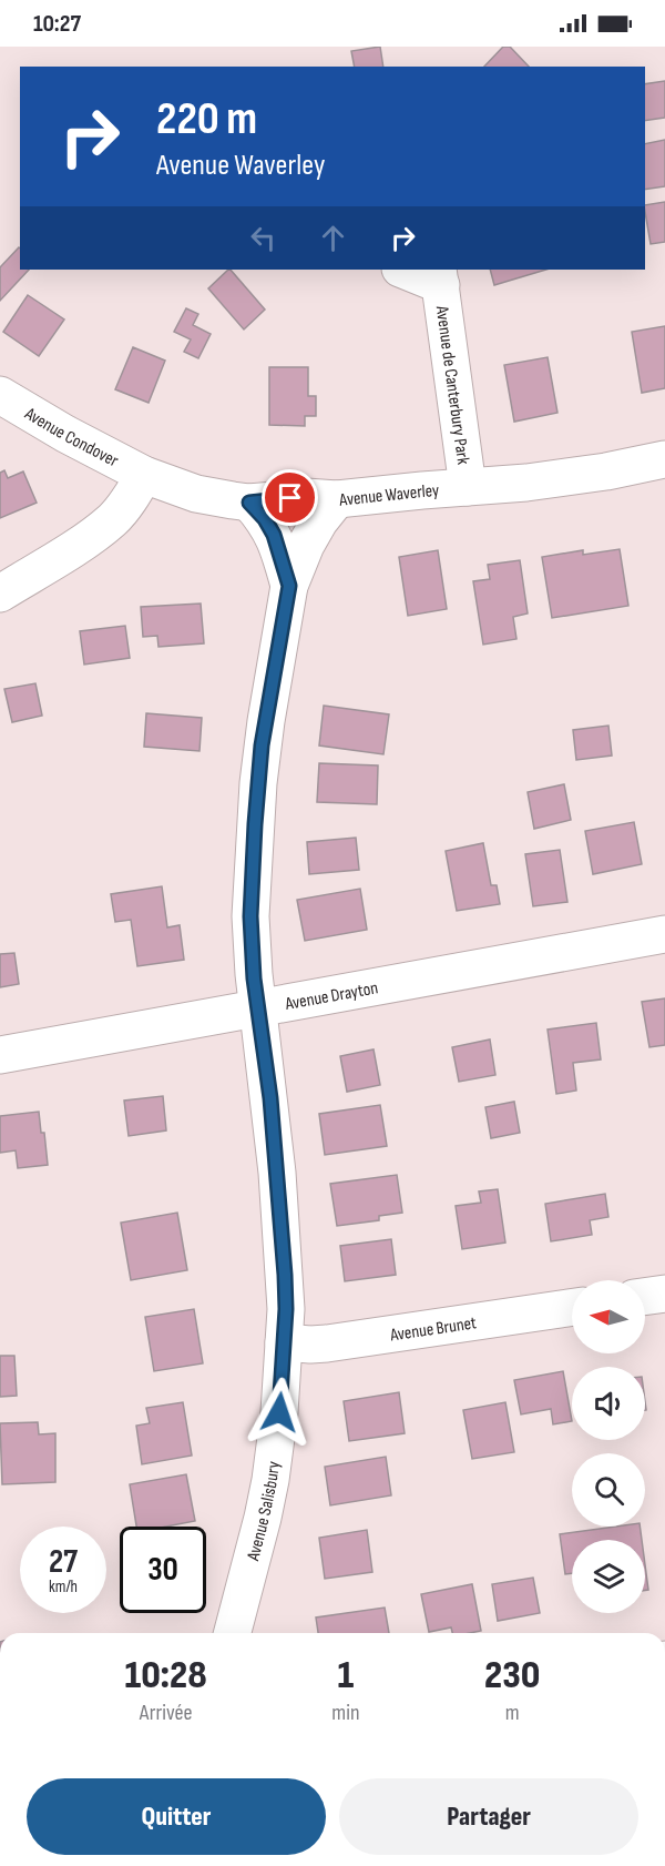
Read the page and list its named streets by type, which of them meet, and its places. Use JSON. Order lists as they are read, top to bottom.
{
  "streets": {
    "street": [
      "Avenue de Canterbury Park",
      "Avenue Condover",
      "Avenue Waverley",
      "Avenue Drayton",
      "Avenue Brunet",
      "Avenue Salisbury"
    ]
  },
  "crossings": [
    ["Avenue de Canterbury Park", "Avenue Waverley"],
    ["Avenue Condover", "Avenue Waverley"],
    ["Avenue Waverley", "Avenue Salisbury"],
    ["Avenue Drayton", "Avenue Salisbury"],
    ["Avenue Brunet", "Avenue Salisbury"]
  ],
  "north": "left",
  "page": {
    "status": "10:27",
    "turn": ["220 m", "Avenue Waverley"],
    "speed": "27 km/h",
    "limit": "30",
    "eta": [
      "10:28",
      "Arrivée",
      "1",
      "min",
      "230",
      "m"
    ],
    "buttons": ["Quitter", "Partager"]
  }
}
